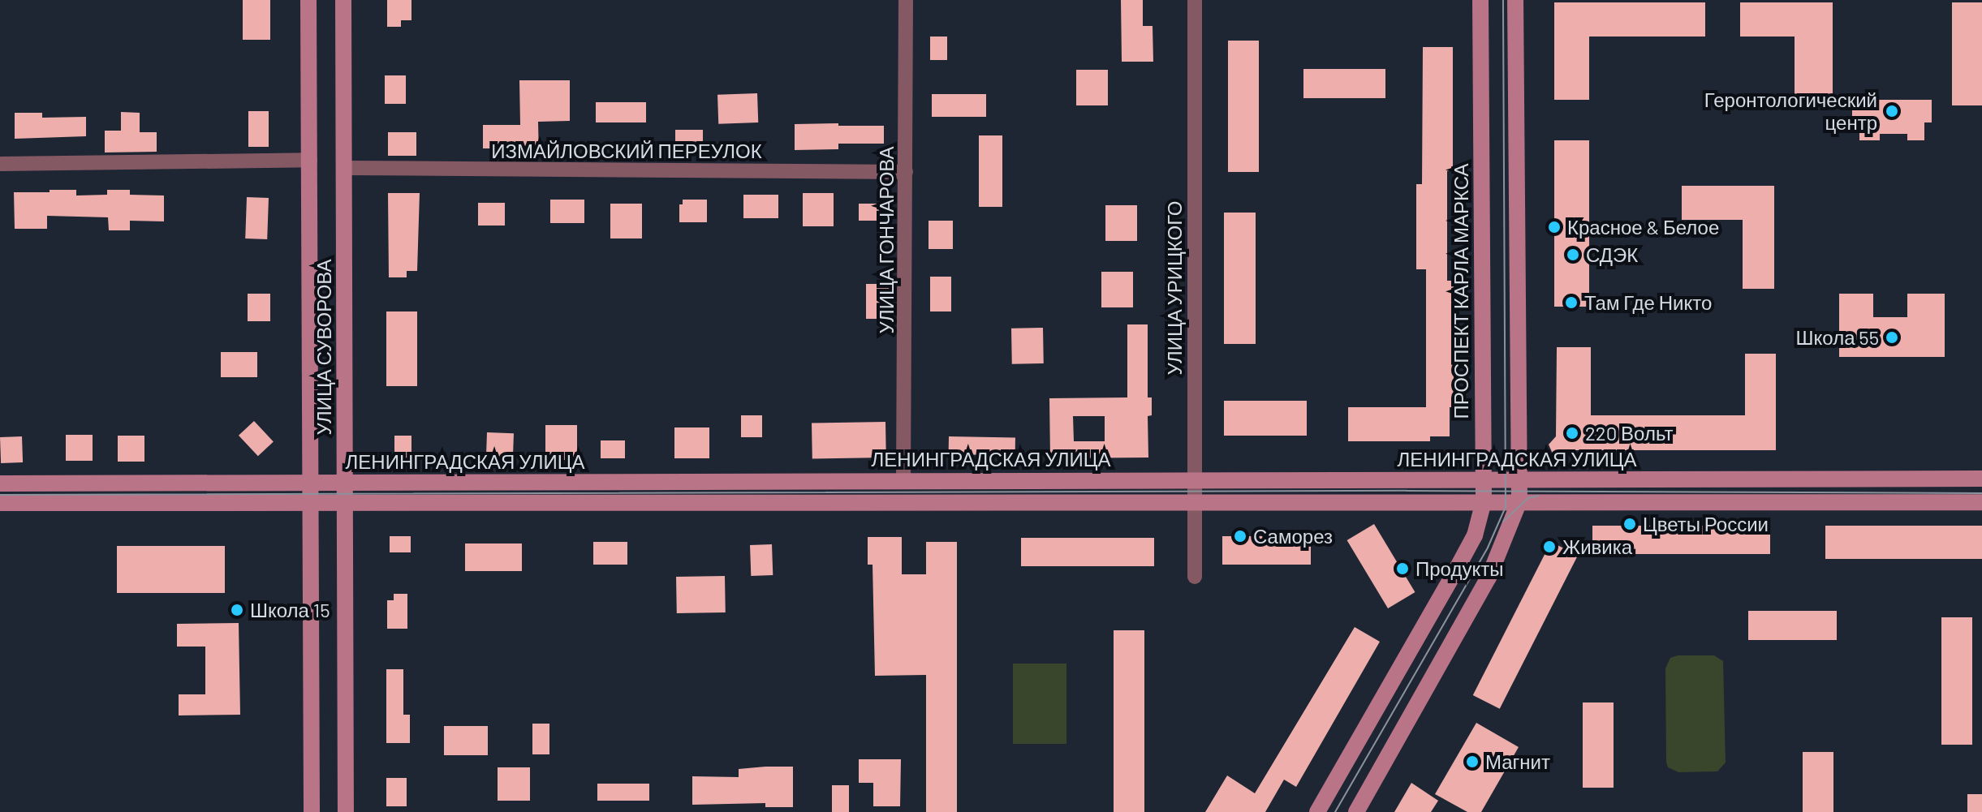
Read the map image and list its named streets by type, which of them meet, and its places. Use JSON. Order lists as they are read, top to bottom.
{
  "streets": {
    "main road": ["ПРОСПЕКТ КАРЛА МАРКСА", "УЛИЦА СУВОРОВА", "ЛЕНИНГРАДСКАЯ УЛИЦА"],
    "street": ["ИЗМАЙЛОВСКИЙ ПЕРЕУЛОК", "УЛИЦА ГОНЧАРОВА", "УЛИЦА УРИЦКОГО"]
  },
  "crossings": [
    ["ИЗМАЙЛОВСКИЙ ПЕРЕУЛОК", "УЛИЦА ГОНЧАРОВА"],
    ["ИЗМАЙЛОВСКИЙ ПЕРЕУЛОК", "УЛИЦА СУВОРОВА"],
    ["УЛИЦА ГОНЧАРОВА", "ЛЕНИНГРАДСКАЯ УЛИЦА"],
    ["УЛИЦА УРИЦКОГО", "ЛЕНИНГРАДСКАЯ УЛИЦА"],
    ["ПРОСПЕКТ КАРЛА МАРКСА", "ЛЕНИНГРАДСКАЯ УЛИЦА"],
    ["УЛИЦА СУВОРОВА", "ЛЕНИНГРАДСКАЯ УЛИЦА"]
  ],
  "places": [
    "Геронтологический центр",
    "Красное & Белое",
    "СДЭК",
    "Там Где Никто",
    "Школа 55",
    "220 Вольт",
    "Цветы России",
    "Саморез",
    "Живика",
    "Продукты",
    "Школа 15",
    "Магнит"
  ]
}
